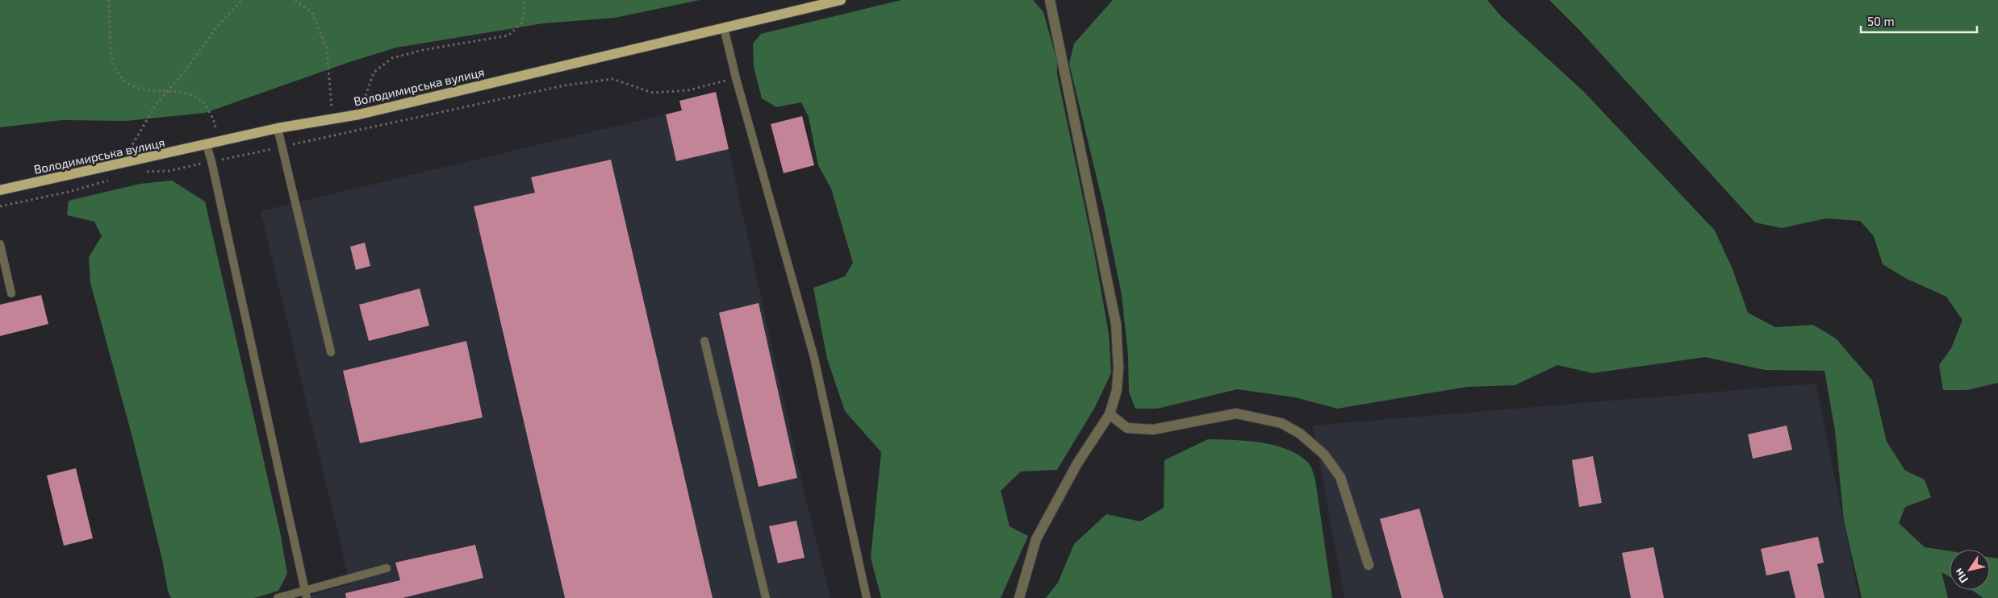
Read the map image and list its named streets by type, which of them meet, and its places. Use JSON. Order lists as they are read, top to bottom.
{
  "streets": {
    "main road": ["Володимирська вулиця"]
  },
  "scale_bar": "50 m",
  "north": "bottom left"
}
